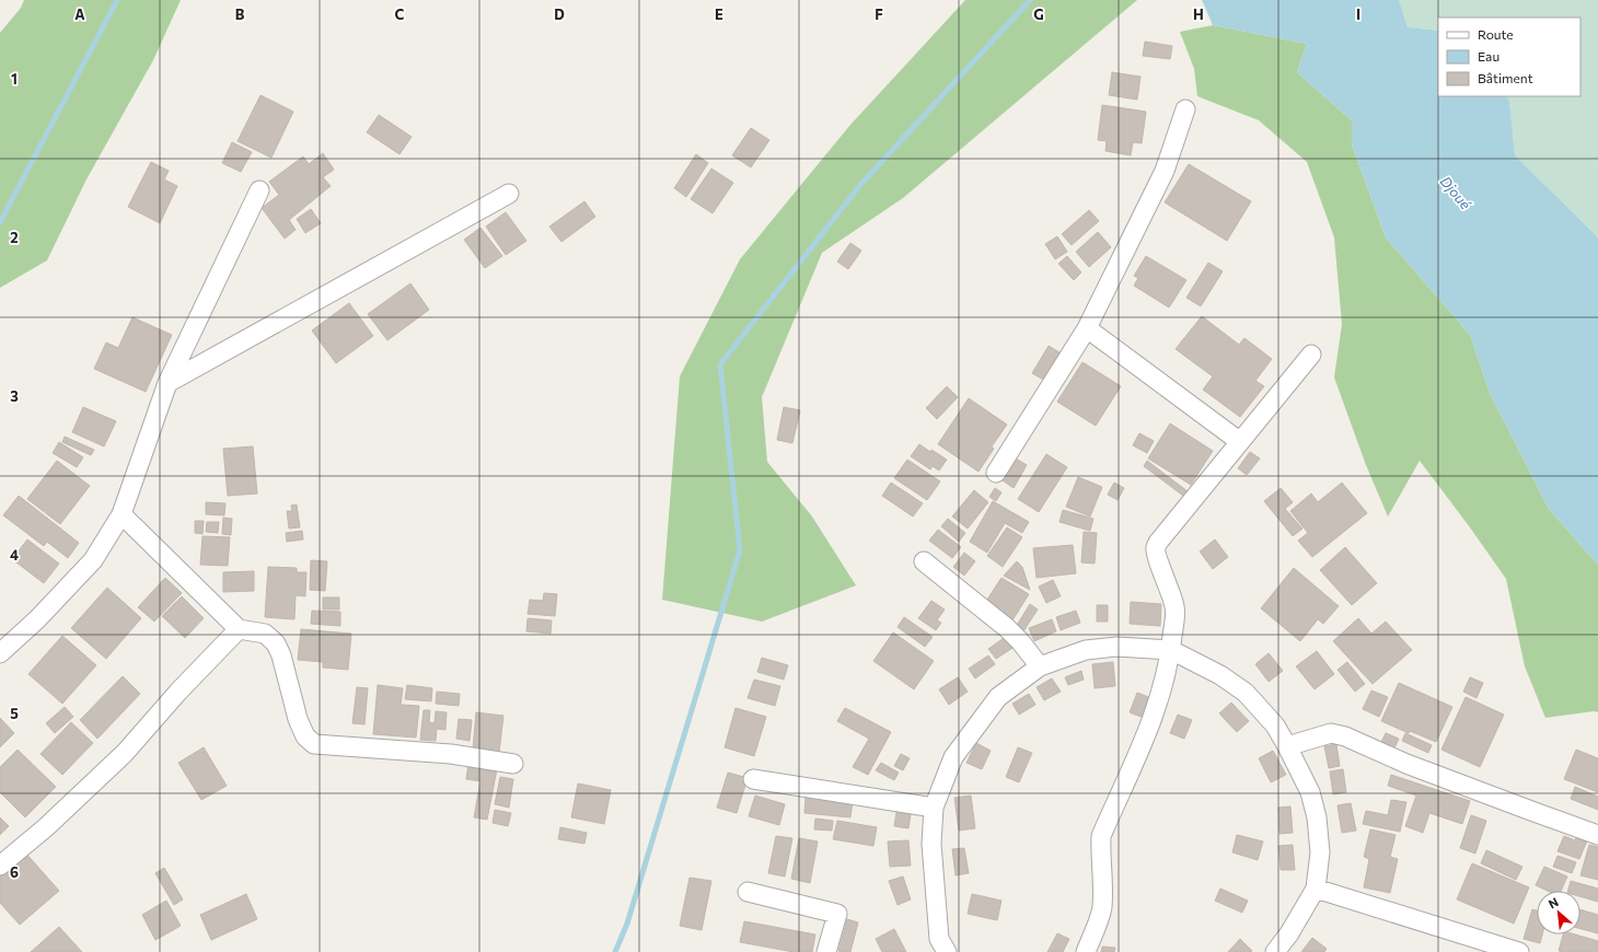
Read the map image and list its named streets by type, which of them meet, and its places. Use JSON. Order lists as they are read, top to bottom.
{
  "water": ["Djoué"],
  "legend": ["Route", "Eau", "Bâtiment"],
  "north": "top left",
  "grid": {
    "columns": [
      "A",
      "B",
      "C",
      "D",
      "E",
      "F",
      "G",
      "H",
      "I"
    ],
    "rows": [
      "1",
      "2",
      "3",
      "4",
      "5",
      "6"
    ]
  }
}
